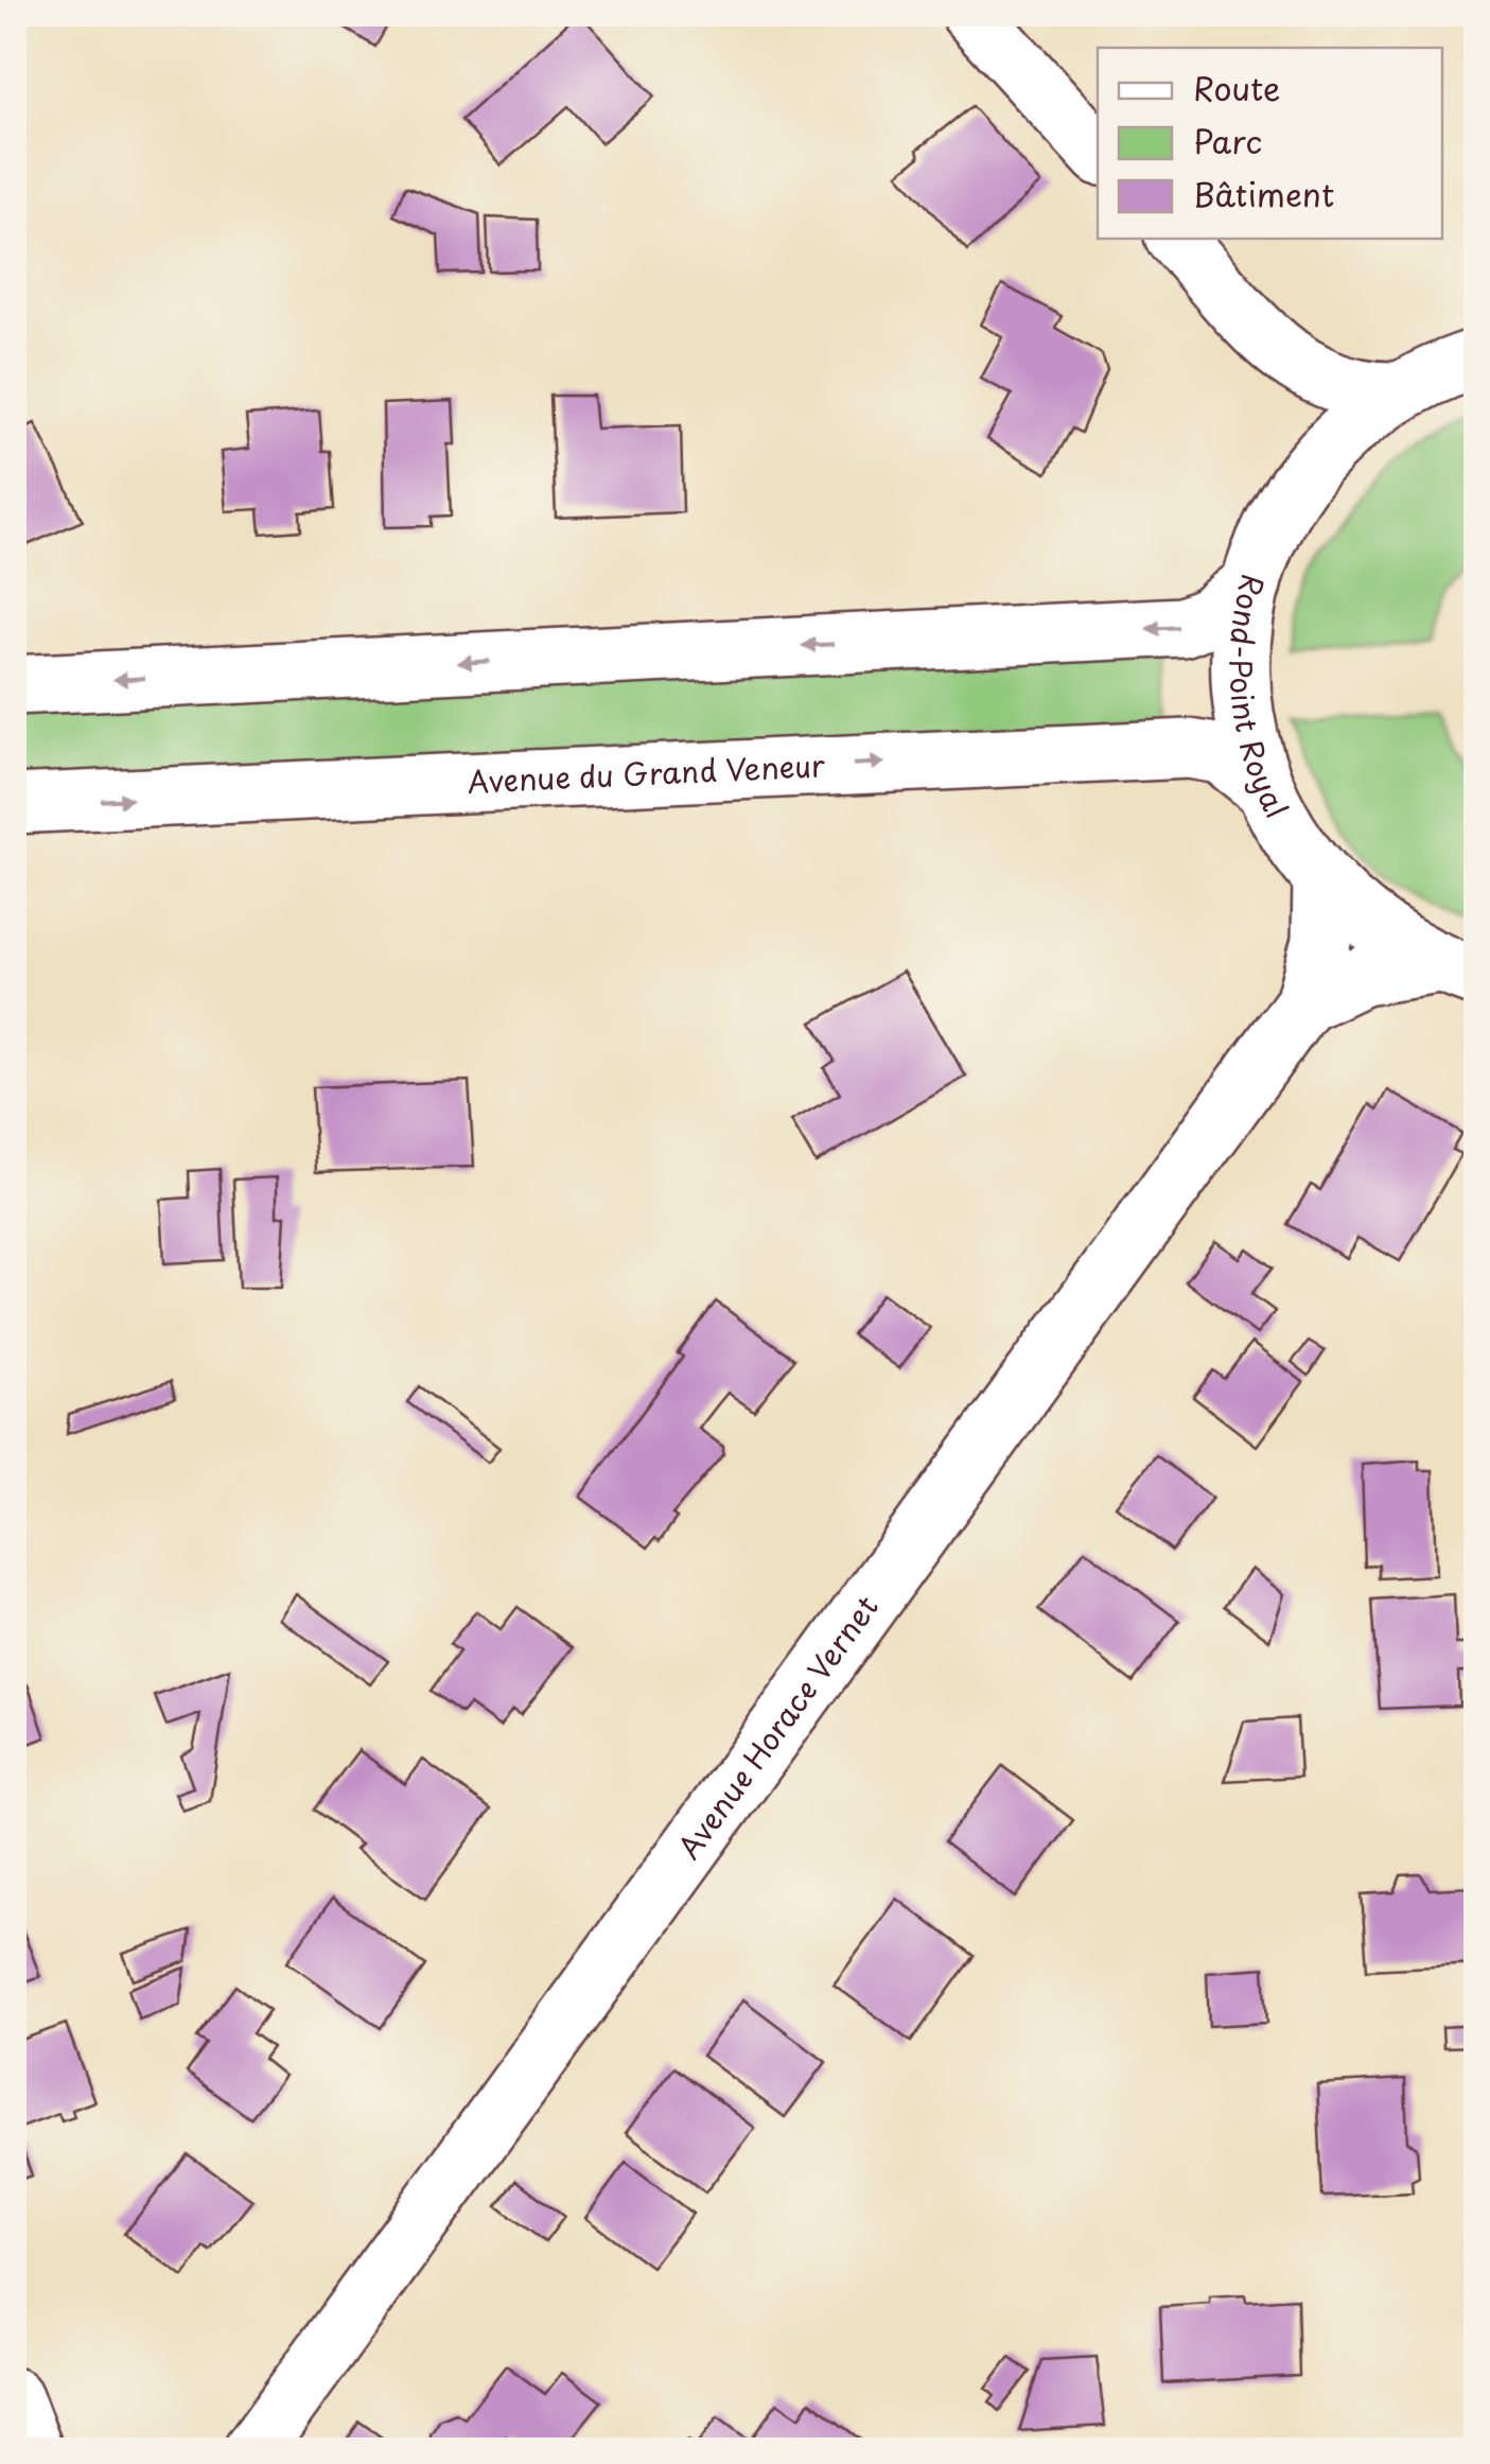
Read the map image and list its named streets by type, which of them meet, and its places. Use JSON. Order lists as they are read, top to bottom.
{
  "streets": {
    "street": ["Rond-Point Royal", "Avenue du Grand Veneur", "Avenue Horace Vernet"]
  },
  "crossings": [
    ["Rond-Point Royal", "Avenue du Grand Veneur"]
  ],
  "legend": ["Route", "Parc", "Bâtiment"]
}
